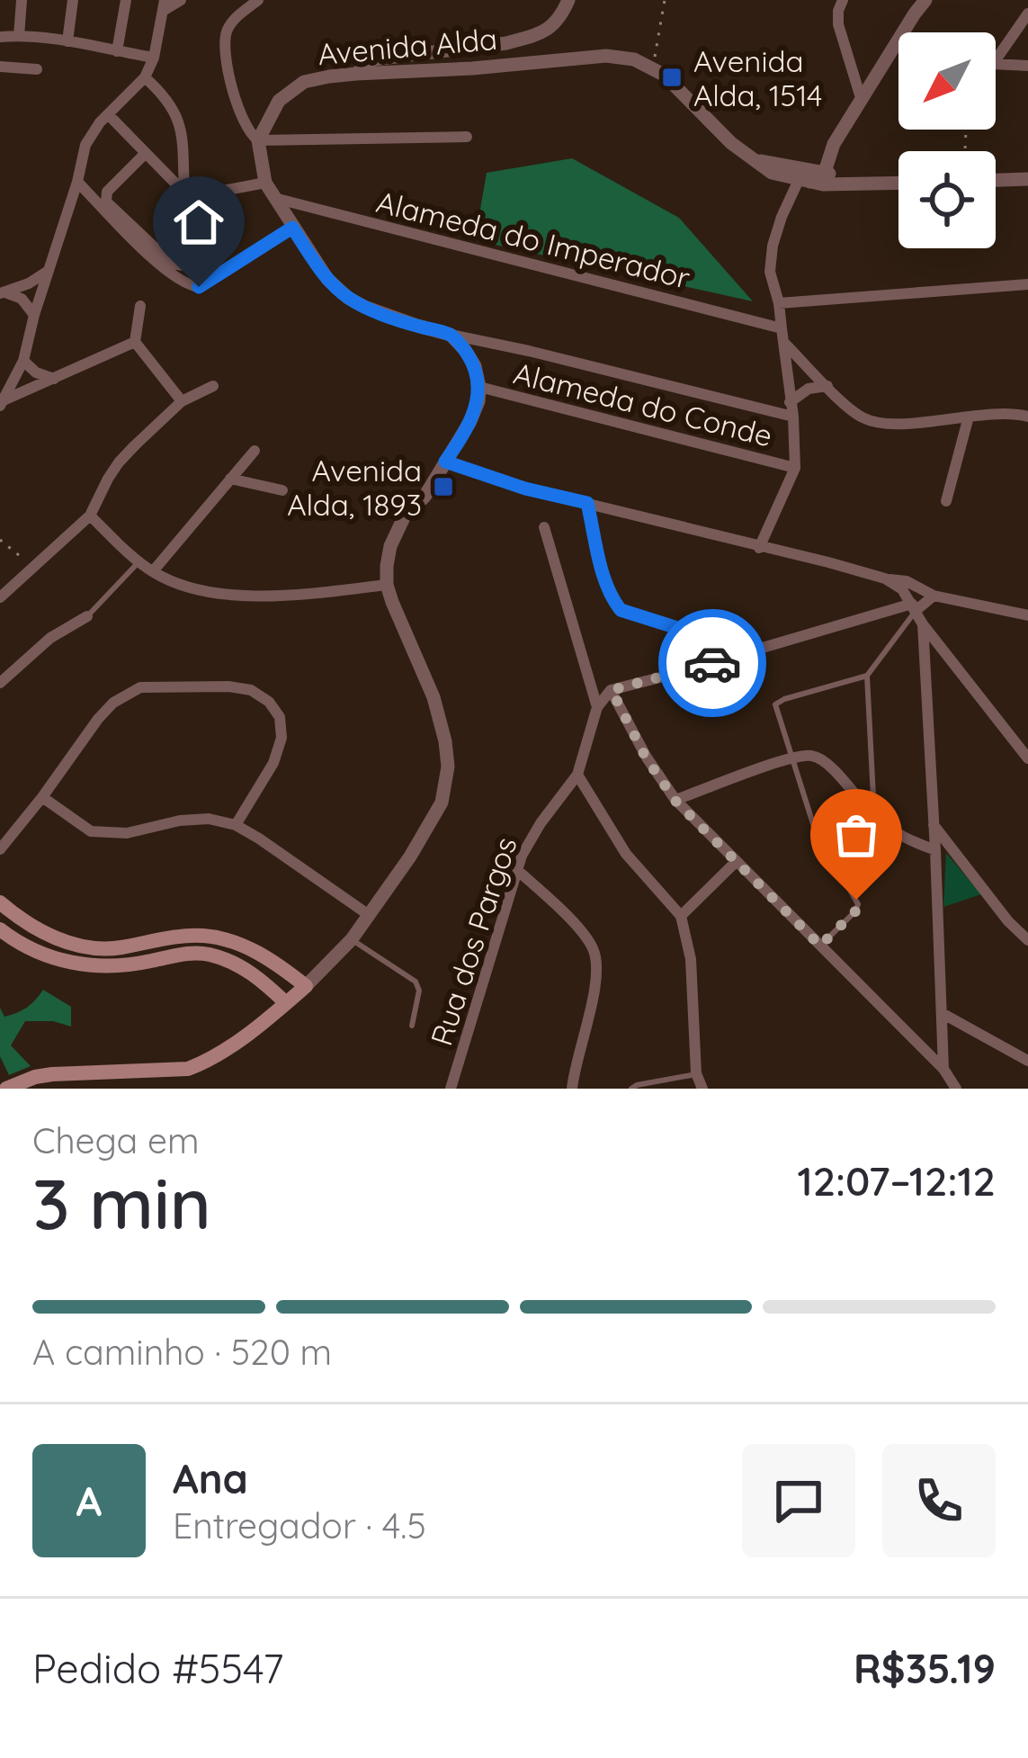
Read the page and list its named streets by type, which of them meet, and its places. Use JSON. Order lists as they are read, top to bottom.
{
  "streets": {
    "street": [
      "Avenida Alda",
      "Alameda do Imperador",
      "Alameda do Conde",
      "Rua dos Pargos"
    ]
  },
  "places": {
    "transit": ["Avenida Alda, 1514", "Avenida Alda, 1893"]
  },
  "north": "bottom left",
  "page": {
    "heading": ["3 min", "Chega em", "12:07–12:12"],
    "panel": [
      "Ana",
      "Entregador · 4.5",
      "Pedido #5547",
      "R$35.19"
    ],
    "bar": "A caminho · 520 m",
    "round": "A"
  }
}
